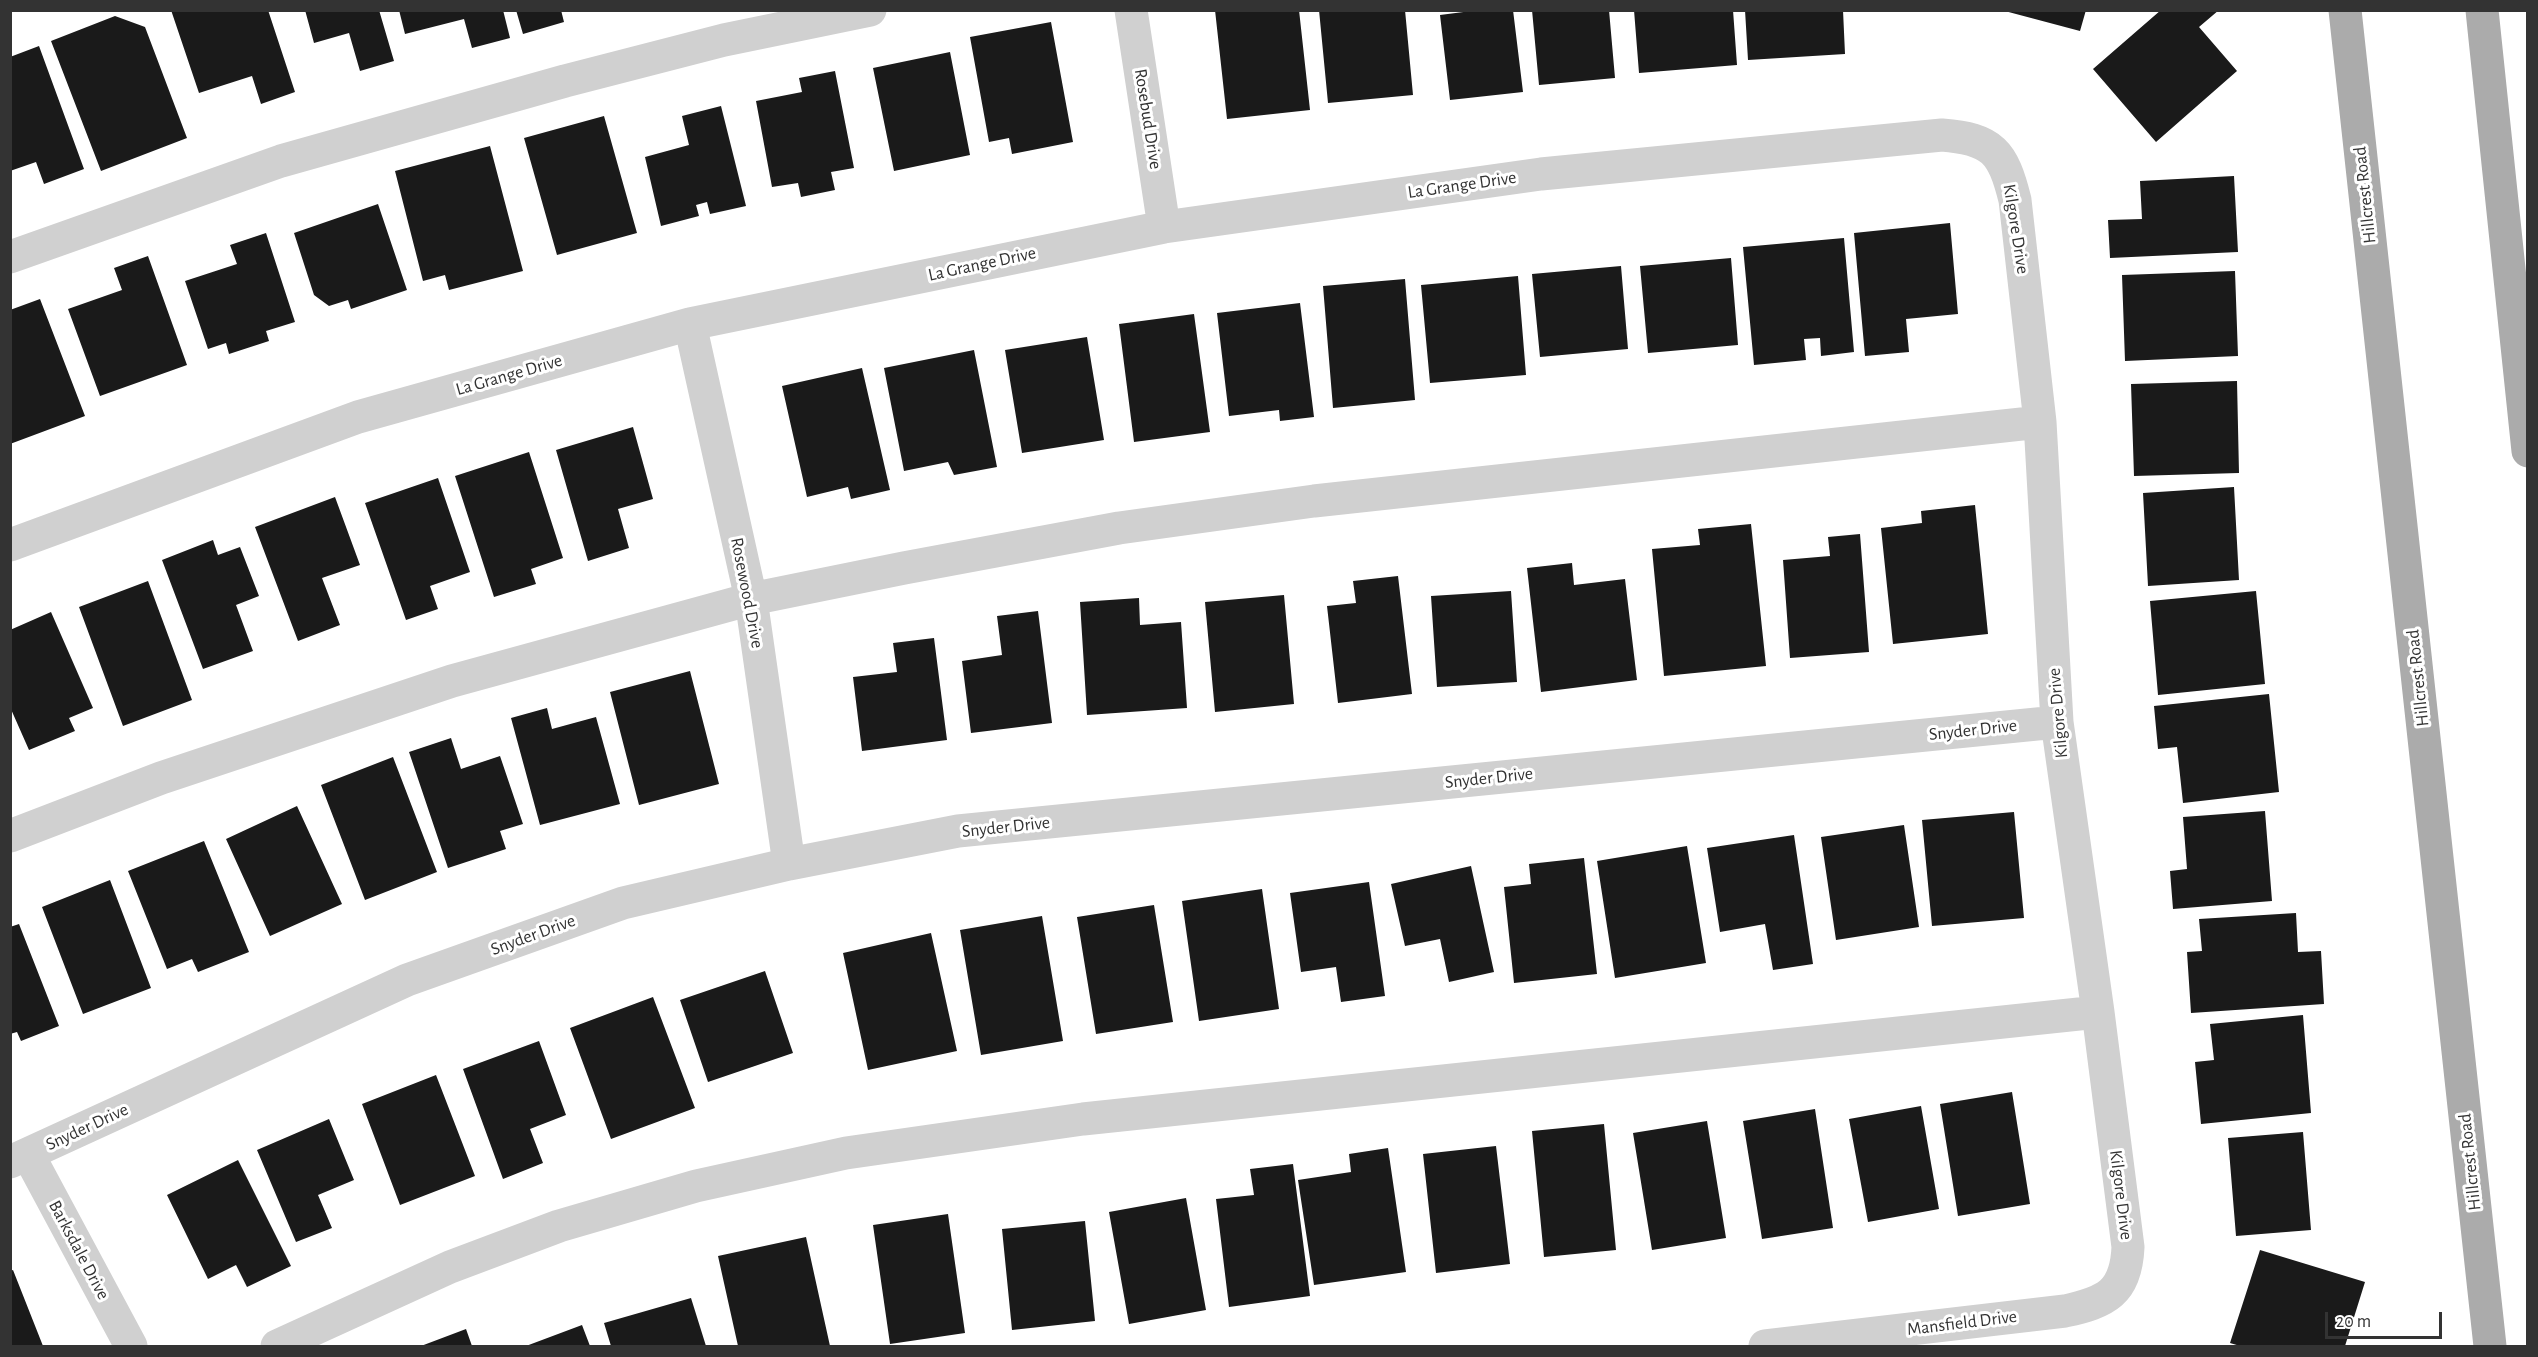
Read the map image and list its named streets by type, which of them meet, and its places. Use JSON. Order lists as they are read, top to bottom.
{
  "streets": {
    "main road": ["Hillcrest Road"],
    "street": [
      "Rosebud Drive",
      "La Grange Drive",
      "Kilgore Drive",
      "Rosewood Drive",
      "Snyder Drive",
      "Barksdale Drive",
      "Mansfield Drive"
    ]
  },
  "crossings": [
    ["Rosebud Drive", "La Grange Drive"],
    ["La Grange Drive", "Kilgore Drive"],
    ["La Grange Drive", "Rosewood Drive"],
    ["Kilgore Drive", "Snyder Drive"],
    ["Kilgore Drive", "Mansfield Drive"],
    ["Rosewood Drive", "Snyder Drive"],
    ["Snyder Drive", "Barksdale Drive"]
  ],
  "scale_bar": "20 m"
}
